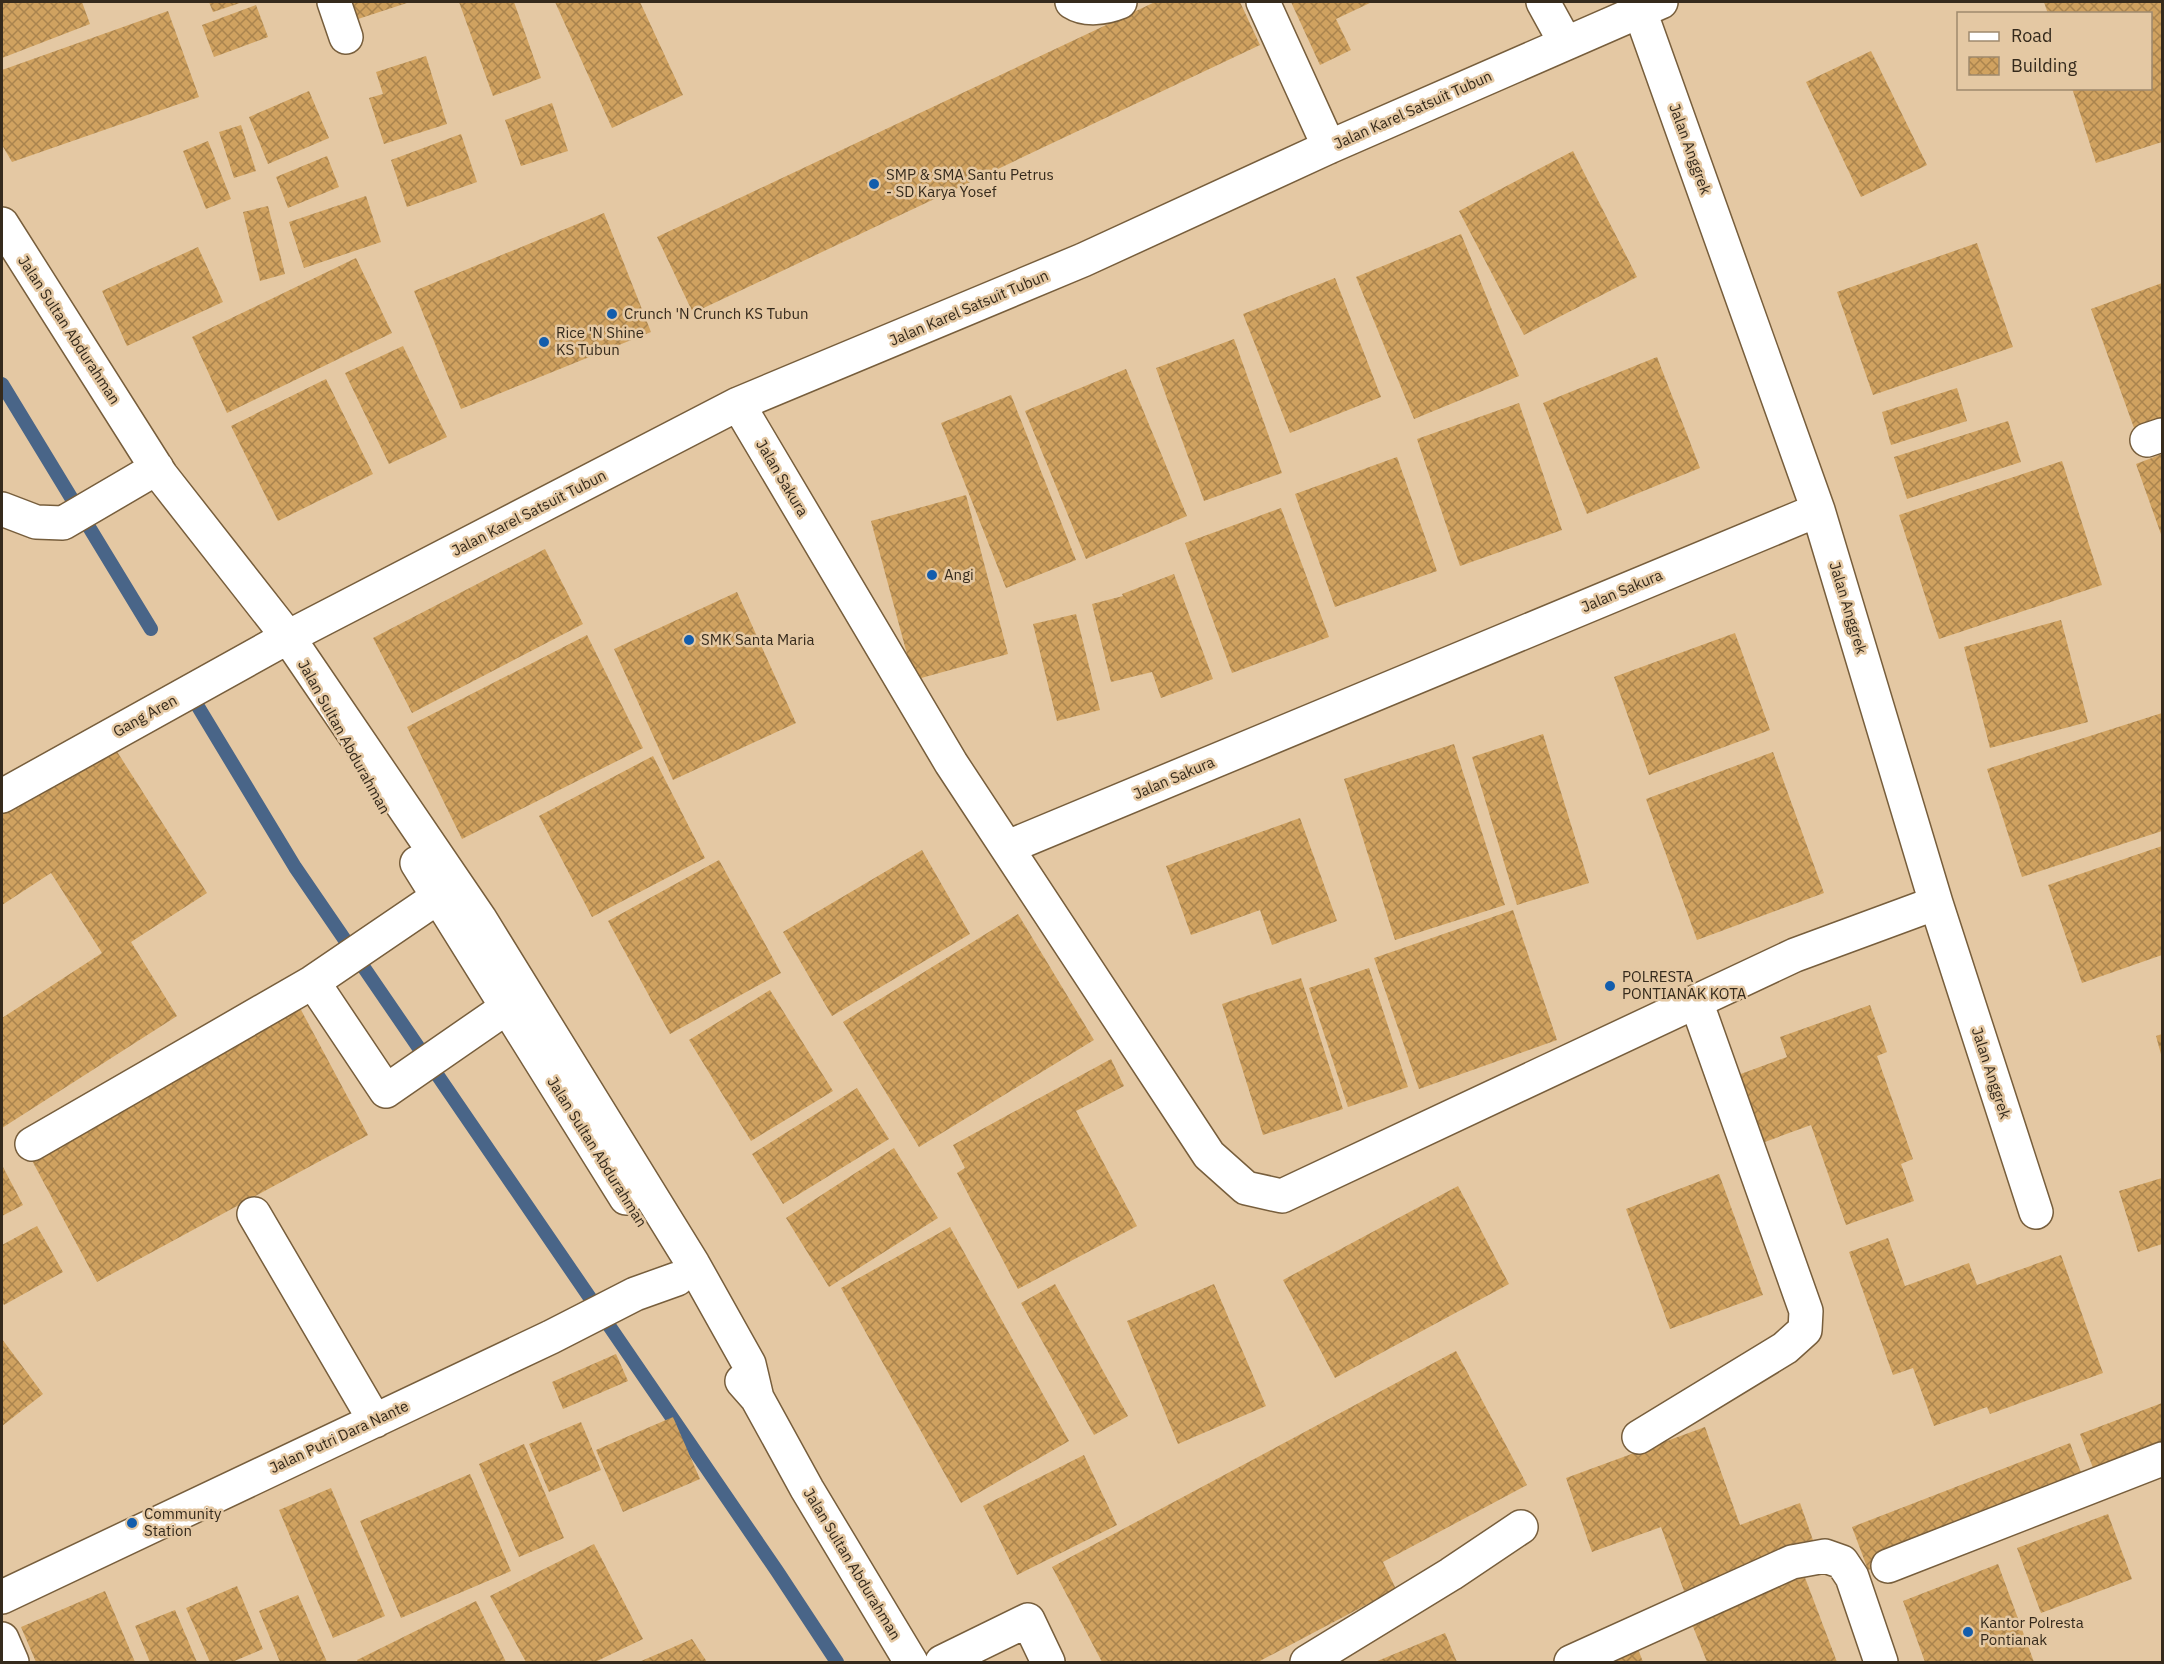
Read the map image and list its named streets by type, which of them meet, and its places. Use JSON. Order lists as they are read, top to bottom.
{
  "streets": {
    "street": [
      "Jalan Karel Satsuit Tubun",
      "Jalan Anggrek",
      "Jalan Sultan Abdurahman",
      "Jalan Sakura",
      "Gang Aren",
      "Jalan Putri Dara Nante"
    ]
  },
  "crossings": [
    ["Jalan Karel Satsuit Tubun", "Jalan Anggrek"],
    ["Jalan Karel Satsuit Tubun", "Jalan Sultan Abdurahman"],
    ["Jalan Karel Satsuit Tubun", "Jalan Sakura"],
    ["Jalan Karel Satsuit Tubun", "Gang Aren"],
    ["Jalan Anggrek", "Jalan Sakura"],
    ["Jalan Sultan Abdurahman", "Gang Aren"],
    ["Jalan Sultan Abdurahman", "Jalan Putri Dara Nante"]
  ],
  "places": [
    "SMP & SMA Santu Petrus - SD Karya Yosef",
    "Crunch 'N Crunch KS Tubun",
    "Rice 'N Shine KS Tubun",
    "Angi",
    "SMK Santa Maria",
    "POLRESTA PONTIANAK KOTA",
    "Community Station",
    "Kantor Polresta Pontianak"
  ],
  "legend": ["Road", "Building"]
}
